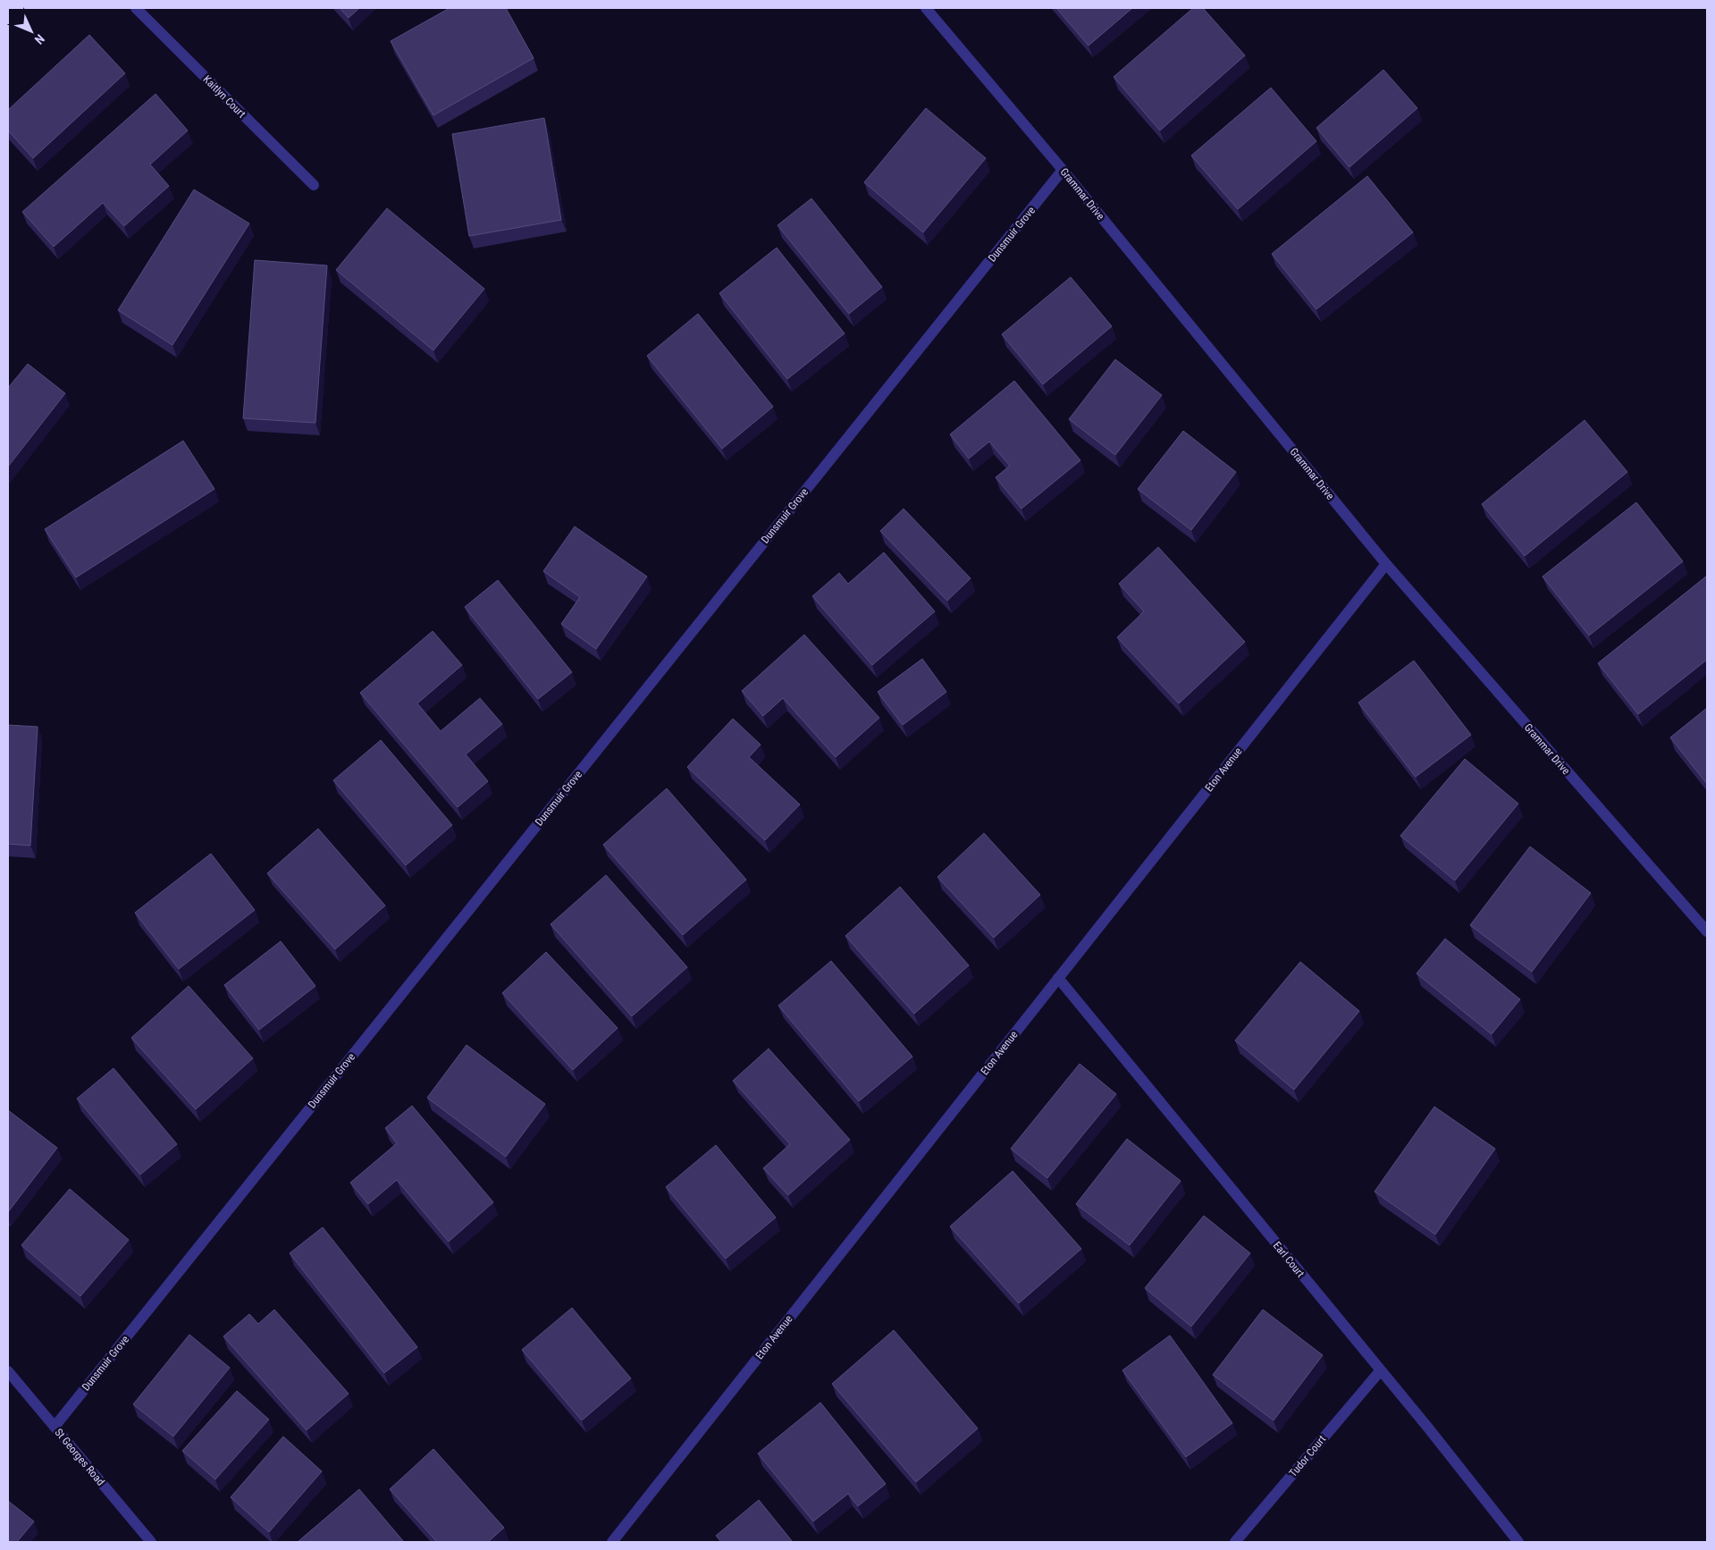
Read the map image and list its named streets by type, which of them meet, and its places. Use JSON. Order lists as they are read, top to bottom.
{
  "streets": {
    "street": [
      "Kaitlyn Court",
      "Grammar Drive",
      "Dunsmuir Grove",
      "Eton Avenue",
      "Earl Court",
      "Tudor Court",
      "St Georges Road"
    ]
  },
  "crossings": [
    ["Grammar Drive", "Dunsmuir Grove"],
    ["Grammar Drive", "Eton Avenue"],
    ["Dunsmuir Grove", "St Georges Road"],
    ["Eton Avenue", "Earl Court"],
    ["Earl Court", "Tudor Court"]
  ],
  "north": "bottom right"
}
